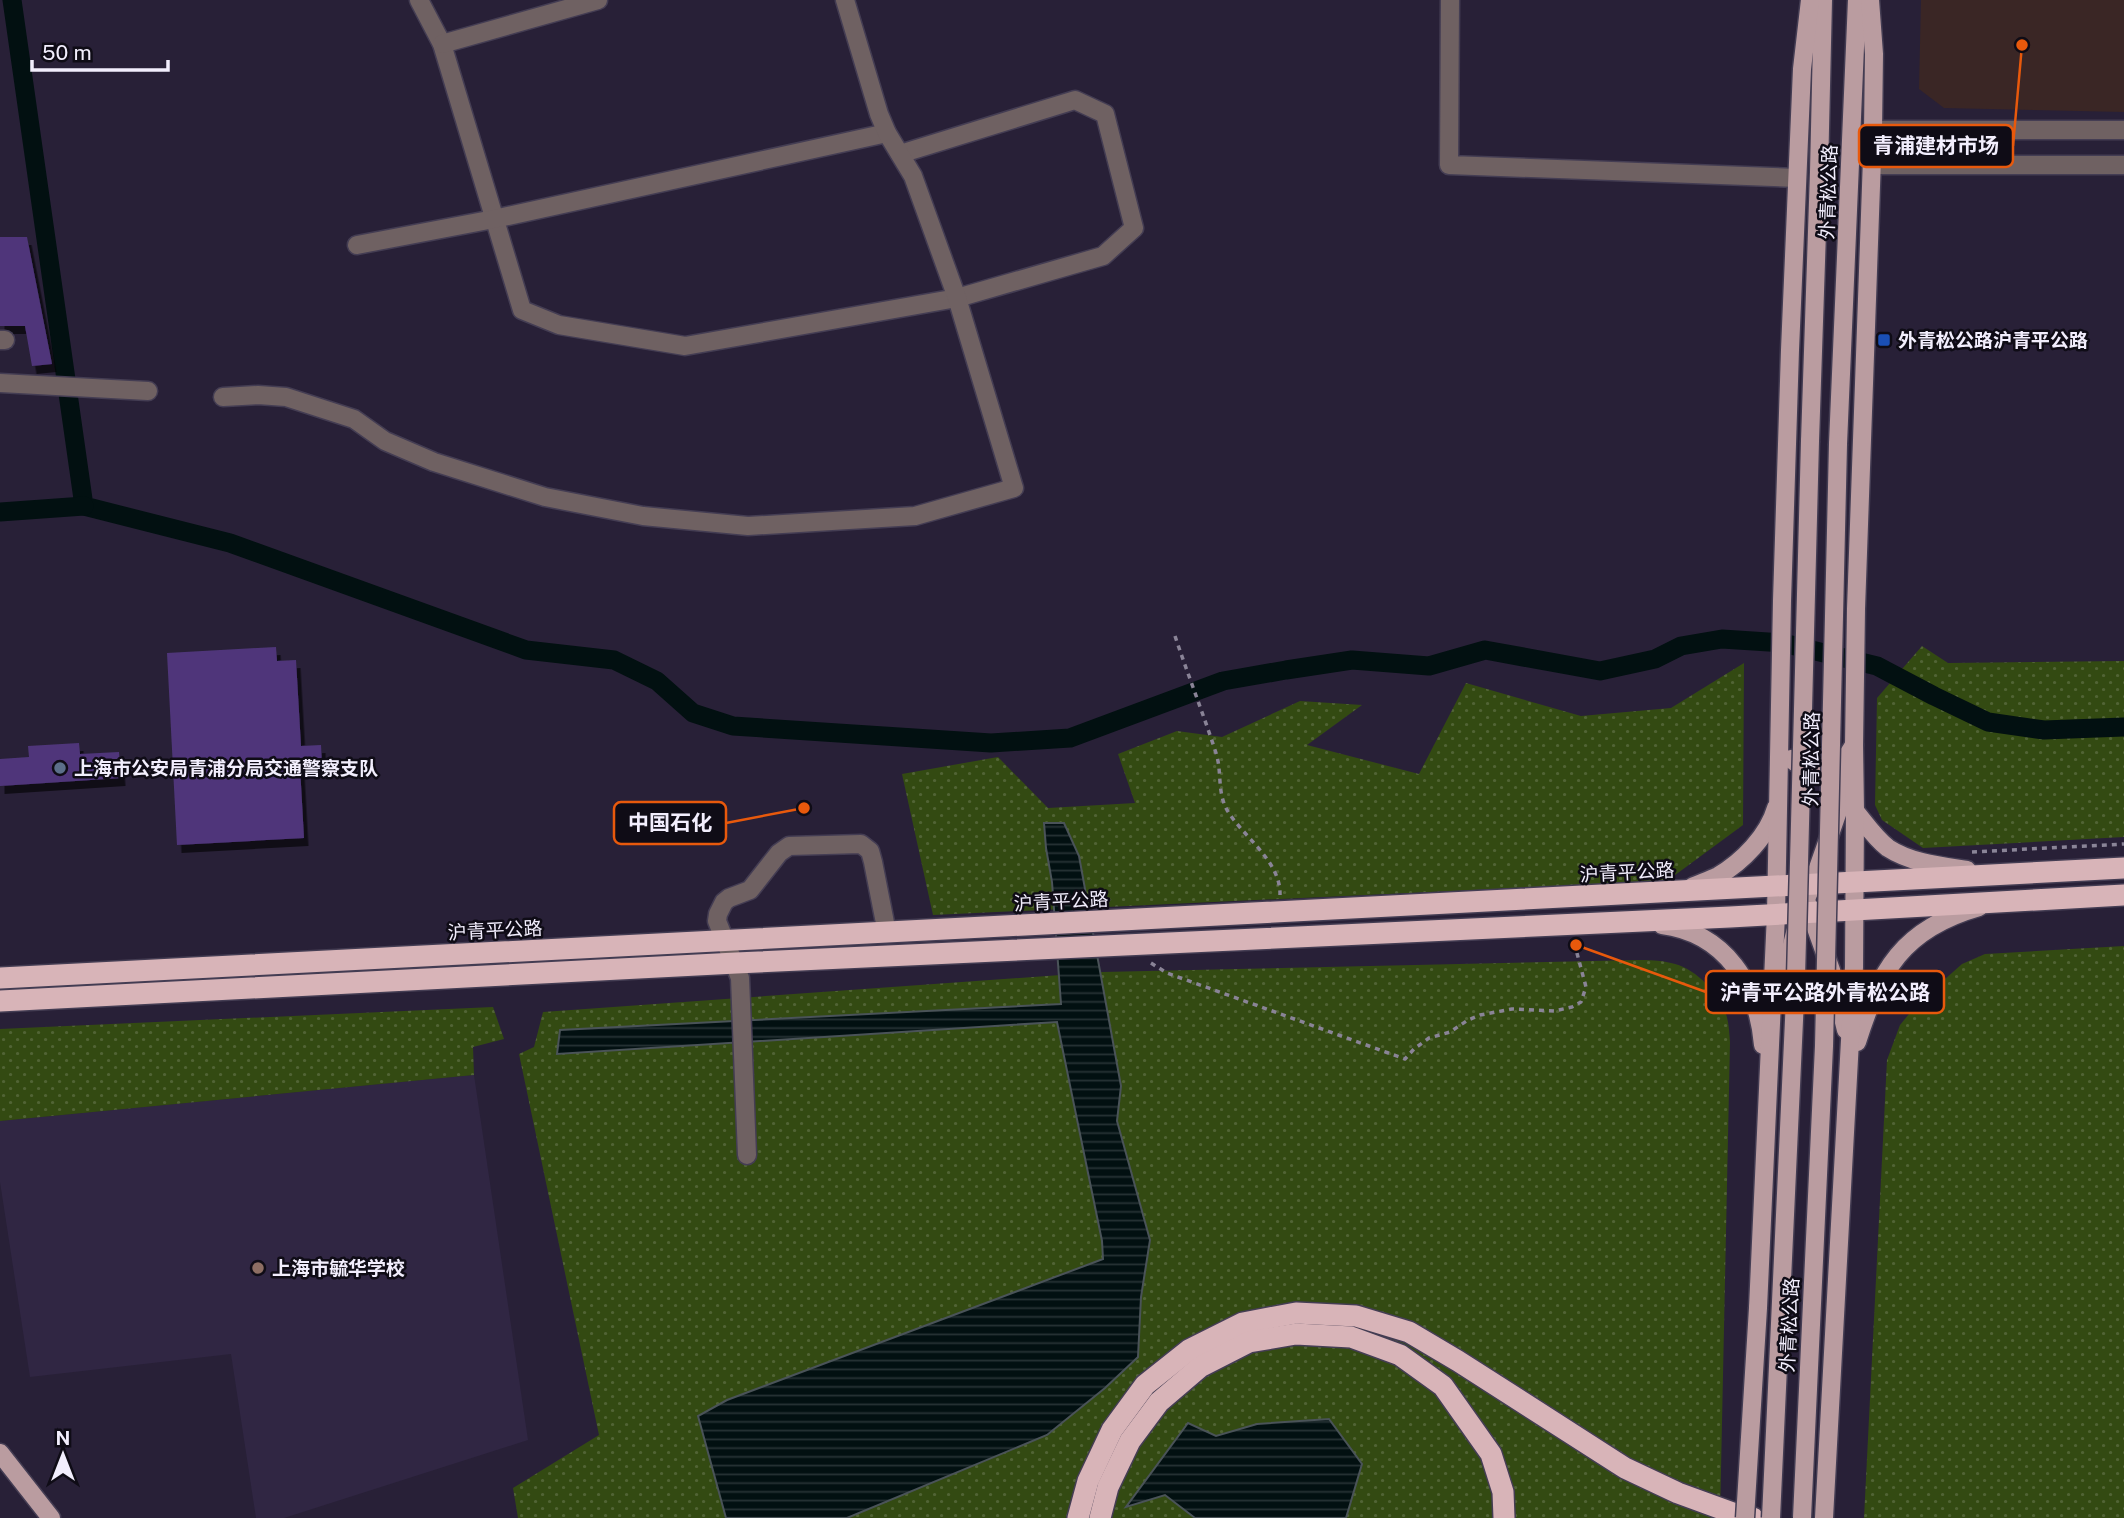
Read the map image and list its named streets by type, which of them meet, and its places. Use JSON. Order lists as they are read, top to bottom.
{
  "streets": {
    "highway": ["沪青平公路"],
    "main road": ["外青松公路"]
  },
  "places": {
    "other": [
      "青浦建材市场",
      "上海市公安局青浦分局交通警察支队",
      "中国石化",
      "沪青平公路外青松公路",
      "上海市毓华学校"
    ],
    "transit": ["外青松公路沪青平公路"]
  },
  "scale_bar": "50 m",
  "north": "top"
}
